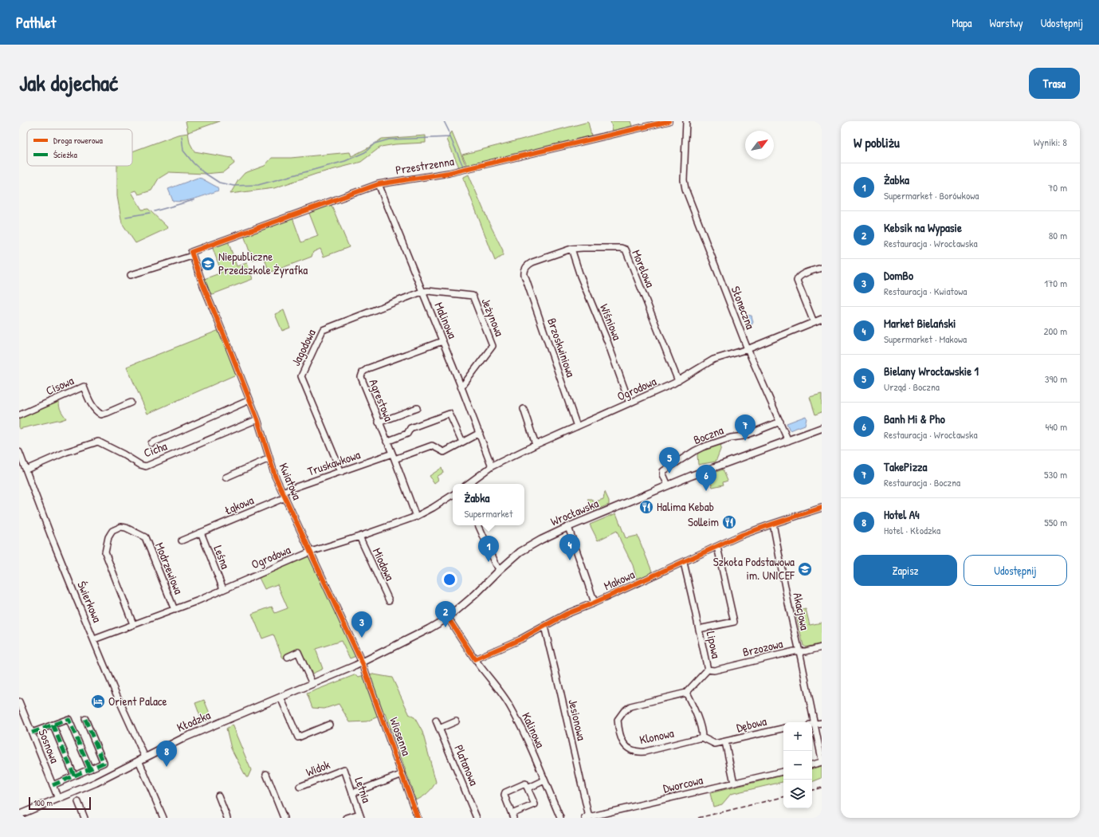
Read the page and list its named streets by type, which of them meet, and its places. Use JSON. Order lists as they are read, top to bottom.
{
  "streets": {
    "main road": ["Wrocławska", "Kłodzka"],
    "street": [
      "Przestrzenna",
      "Morelowa",
      "Słoneczna",
      "Jeżynowa",
      "Malinowa",
      "Wiśniowa",
      "Jagodowa",
      "Brzoskwiniowa",
      "Cisowa",
      "Ogrodowa",
      "Agrestowa",
      "Boczna",
      "Cicha",
      "Truskawkowa",
      "Kwiatowa",
      "Łąkowa",
      "Leśna",
      "Miodowa",
      "Modrzewiowa",
      "Makowa",
      "Świerkowa",
      "Akacjowa",
      "Lipowa",
      "Brzozowa",
      "Jesionowa",
      "Dębowa",
      "Kalinowa",
      "Wiosenna",
      "Klonowa",
      "Sosnowa",
      "Platanowa",
      "Widok",
      "Dworcowa",
      "Letnia"
    ]
  },
  "crossings": [
    ["Przestrzenna", "Malinowa"],
    ["Przestrzenna", "Kwiatowa"],
    ["Morelowa", "Wiśniowa"],
    ["Morelowa", "Brzoskwiniowa"],
    ["Morelowa", "Ogrodowa"],
    ["Słoneczna", "Ogrodowa"],
    ["Słoneczna", "Boczna"],
    ["Słoneczna", "Wrocławska"],
    ["Jeżynowa", "Malinowa"],
    ["Jeżynowa", "Jagodowa"],
    ["Malinowa", "Jagodowa"],
    ["Malinowa", "Ogrodowa"],
    ["Malinowa", "Agrestowa"],
    ["Wiśniowa", "Ogrodowa"],
    ["Jagodowa", "Truskawkowa"],
    ["Brzoskwiniowa", "Ogrodowa"],
    ["Ogrodowa", "Agrestowa"],
    ["Ogrodowa", "Kwiatowa"],
    ["Ogrodowa", "Leśna"],
    ["Ogrodowa", "Miodowa"],
    ["Ogrodowa", "Modrzewiowa"],
    ["Ogrodowa", "Świerkowa"],
    ["Agrestowa", "Truskawkowa"],
    ["Boczna", "Wrocławska"],
    ["Cicha", "Kwiatowa"],
    ["Cicha", "Świerkowa"],
    ["Truskawkowa", "Kwiatowa"],
    ["Truskawkowa", "Łąkowa"],
    ["Kwiatowa", "Łąkowa"],
    ["Kwiatowa", "Wrocławska"],
    ["Kwiatowa", "Kłodzka"],
    ["Kwiatowa", "Wiosenna"],
    ["Łąkowa", "Leśna"],
    ["Wrocławska", "Makowa"],
    ["Wrocławska", "Kłodzka"],
    ["Wrocławska", "Wiosenna"],
    ["Makowa", "Akacjowa"],
    ["Makowa", "Lipowa"],
    ["Makowa", "Jesionowa"],
    ["Makowa", "Kalinowa"],
    ["Świerkowa", "Kłodzka"],
    ["Akacjowa", "Brzozowa"],
    ["Lipowa", "Brzozowa"],
    ["Lipowa", "Klonowa"],
    ["Jesionowa", "Dworcowa"],
    ["Kłodzka", "Wiosenna"],
    ["Kłodzka", "Sosnowa"],
    ["Wiosenna", "Letnia"],
    ["Widok", "Letnia"]
  ],
  "places": {
    "school or university": ["Niepubliczne Przedszkole Żyrafka", "Szkoła Podstawowa im. UNICEF"],
    "restaurant": ["Halima Kebab", "Solleim"],
    "hotel": ["Orient Palace"]
  },
  "legend": ["Droga rowerowa", "Ścieżka"],
  "scale_bar": "100 m",
  "north": "top right",
  "page": {
    "header": "Pathlet",
    "nav": ["Mapa", "Warstwy", "Udostępnij"],
    "title": "Jak dojechać",
    "buttons": [
      "Trasa",
      ["Zapisz", "Udostępnij"]
    ],
    "heading": ["W pobliżu", "Wyniki: 8"],
    "list": [
      {
        "mark": "1",
        "name": "Żabka",
        "note": "Supermarket · Borówkowa",
        "value": "70 m"
      },
      {
        "mark": "2",
        "name": "Kebsik na Wypasie",
        "note": "Restauracja · Wrocławska",
        "value": "80 m"
      },
      {
        "mark": "3",
        "name": "DomBo",
        "note": "Restauracja · Kwiatowa",
        "value": "170 m"
      },
      {
        "mark": "4",
        "name": "Market Bielański",
        "note": "Supermarket · Makowa",
        "value": "200 m"
      },
      {
        "mark": "5",
        "name": "Bielany Wrocławskie 1",
        "note": "Urząd · Boczna",
        "value": "390 m"
      },
      {
        "mark": "6",
        "name": "Banh Mi & Pho",
        "note": "Restauracja · Wrocławska",
        "value": "440 m"
      },
      {
        "mark": "7",
        "name": "TakePizza",
        "note": "Restauracja · Boczna",
        "value": "530 m"
      },
      {
        "mark": "8",
        "name": "Hotel A4",
        "note": "Hotel · Kłodzka",
        "value": "550 m"
      }
    ],
    "pins": [
      "7",
      "5",
      "6",
      "4",
      "1",
      "2",
      "3",
      "8"
    ],
    "popup": ["Żabka", "Supermarket"],
    "map_buttons": ["+", "−"],
    "scale": "100 m"
  }
}
